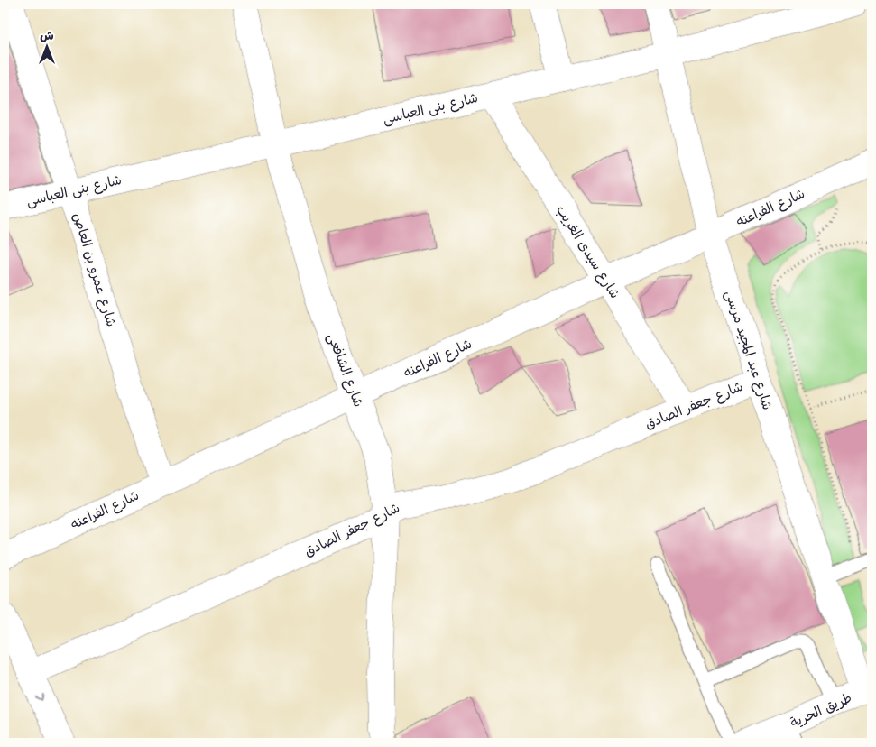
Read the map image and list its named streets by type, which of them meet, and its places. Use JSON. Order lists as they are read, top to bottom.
{
  "streets": {
    "street": [
      "شارع بنى العباسى",
      "شارع الفراعنه",
      "شارع سيدى الغريب",
      "شارع عمرو بن العاص",
      "شارع عبد المجيد مرسى",
      "شارع الشافعى",
      "شارع جعفر الصادق",
      "طريق الحرية"
    ]
  },
  "crossings": [
    ["شارع بنى العباسى", "شارع سيدى الغريب"],
    ["شارع بنى العباسى", "شارع عمرو بن العاص"],
    ["شارع بنى العباسى", "شارع عبد المجيد مرسى"],
    ["شارع بنى العباسى", "شارع الشافعى"],
    ["شارع الفراعنه", "شارع سيدى الغريب"],
    ["شارع الفراعنه", "شارع عمرو بن العاص"],
    ["شارع الفراعنه", "شارع عبد المجيد مرسى"],
    ["شارع الفراعنه", "شارع الشافعى"],
    ["شارع سيدى الغريب", "شارع جعفر الصادق"],
    ["شارع عبد المجيد مرسى", "شارع جعفر الصادق"],
    ["شارع عبد المجيد مرسى", "طريق الحرية"],
    ["شارع الشافعى", "شارع جعفر الصادق"]
  ],
  "north": "top"
}
